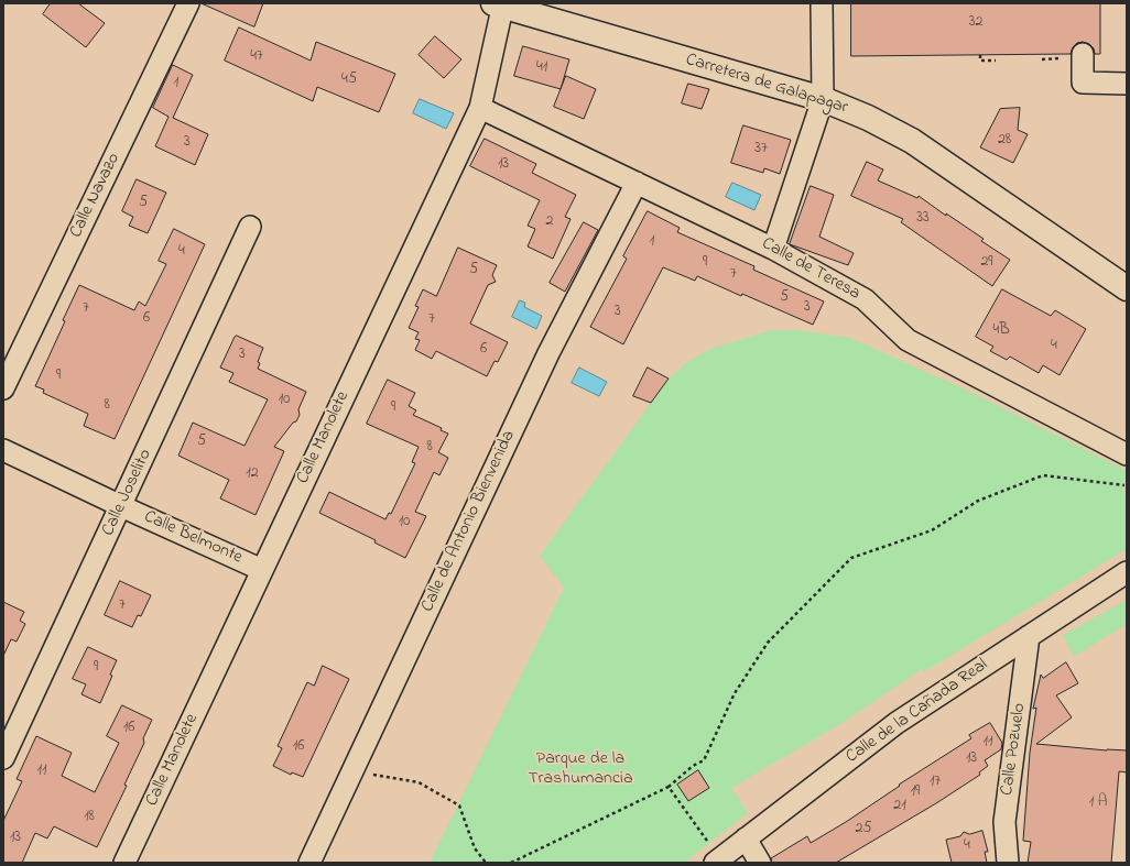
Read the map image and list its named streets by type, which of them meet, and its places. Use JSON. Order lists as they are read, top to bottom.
{
  "streets": {
    "main road": ["Carretera de Galapagar"],
    "street": [
      "Calle Navazo",
      "Calle de Teresa",
      "Calle Manolete",
      "Calle Joselito",
      "Calle de Antonio Bienvenida",
      "Calle Belmonte",
      "Calle de la Cañada Real",
      "Calle Pozuelo"
    ]
  },
  "crossings": [
    ["Carretera de Galapagar", "Calle Manolete"],
    ["Calle de Teresa", "Calle Manolete"],
    ["Calle de Teresa", "Calle de Antonio Bienvenida"],
    ["Calle Manolete", "Calle Belmonte"],
    ["Calle Joselito", "Calle Belmonte"],
    ["Calle de la Cañada Real", "Calle Pozuelo"]
  ],
  "parks": ["Parque de la Trashumancia"],
  "house_numbers": [
    "32",
    "47",
    "41",
    "45",
    "1",
    "28",
    "3",
    "37",
    "13",
    "5",
    "33",
    "2",
    "1",
    "4",
    "9",
    "29",
    "5",
    "7",
    "5",
    "3",
    "7",
    "3",
    "6",
    "7",
    "4B",
    "4",
    "6",
    "3",
    "9",
    "10",
    "8",
    "9",
    "5",
    "8",
    "12",
    "10",
    "7",
    "9",
    "16",
    "11",
    "16",
    "13",
    "11",
    "17",
    "19",
    "1 A",
    "21",
    "18",
    "25",
    "13",
    "4"
  ]
}
